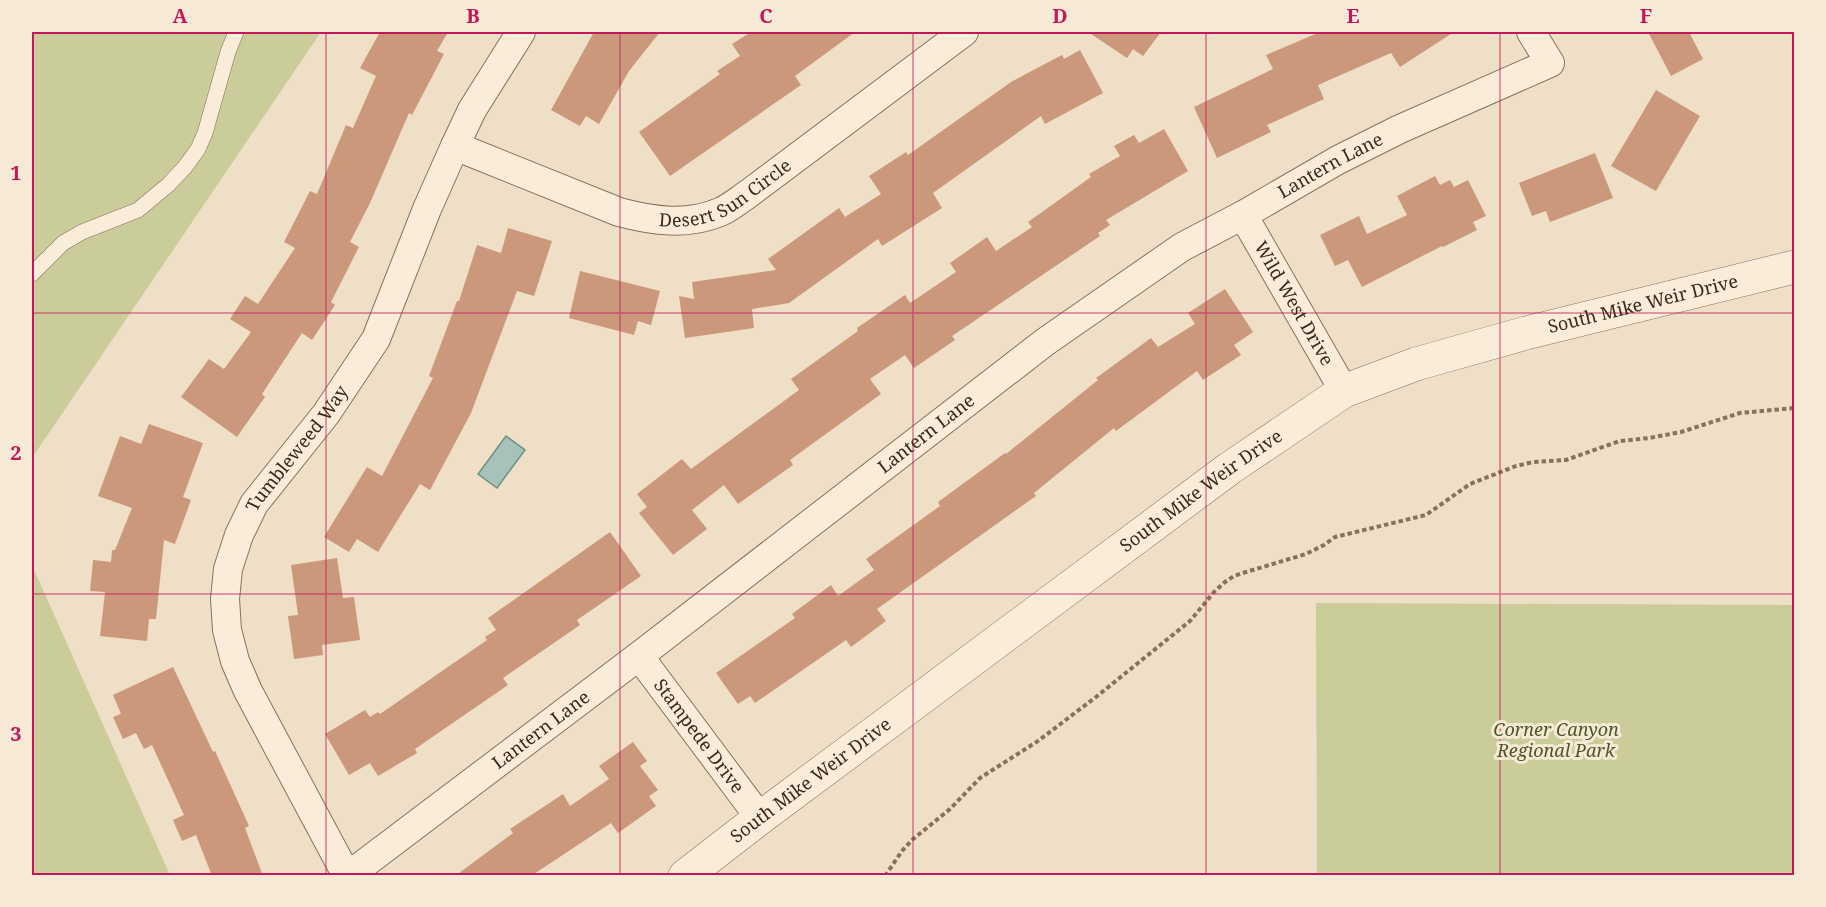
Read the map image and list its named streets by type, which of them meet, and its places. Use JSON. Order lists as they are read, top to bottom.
{
  "streets": {
    "street": [
      "Lantern Lane",
      "Desert Sun Circle",
      "Wild West Drive",
      "South Mike Weir Drive",
      "Tumbleweed Way",
      "Stampede Drive"
    ]
  },
  "crossings": [
    ["Lantern Lane", "Wild West Drive"],
    ["Lantern Lane", "Tumbleweed Way"],
    ["Lantern Lane", "Stampede Drive"],
    ["Desert Sun Circle", "Tumbleweed Way"],
    ["Wild West Drive", "South Mike Weir Drive"],
    ["South Mike Weir Drive", "Stampede Drive"]
  ],
  "parks": ["Corner Canyon Regional Park"],
  "grid": {
    "columns": [
      "A",
      "B",
      "C",
      "D",
      "E",
      "F"
    ],
    "rows": ["1", "2", "3"]
  }
}
